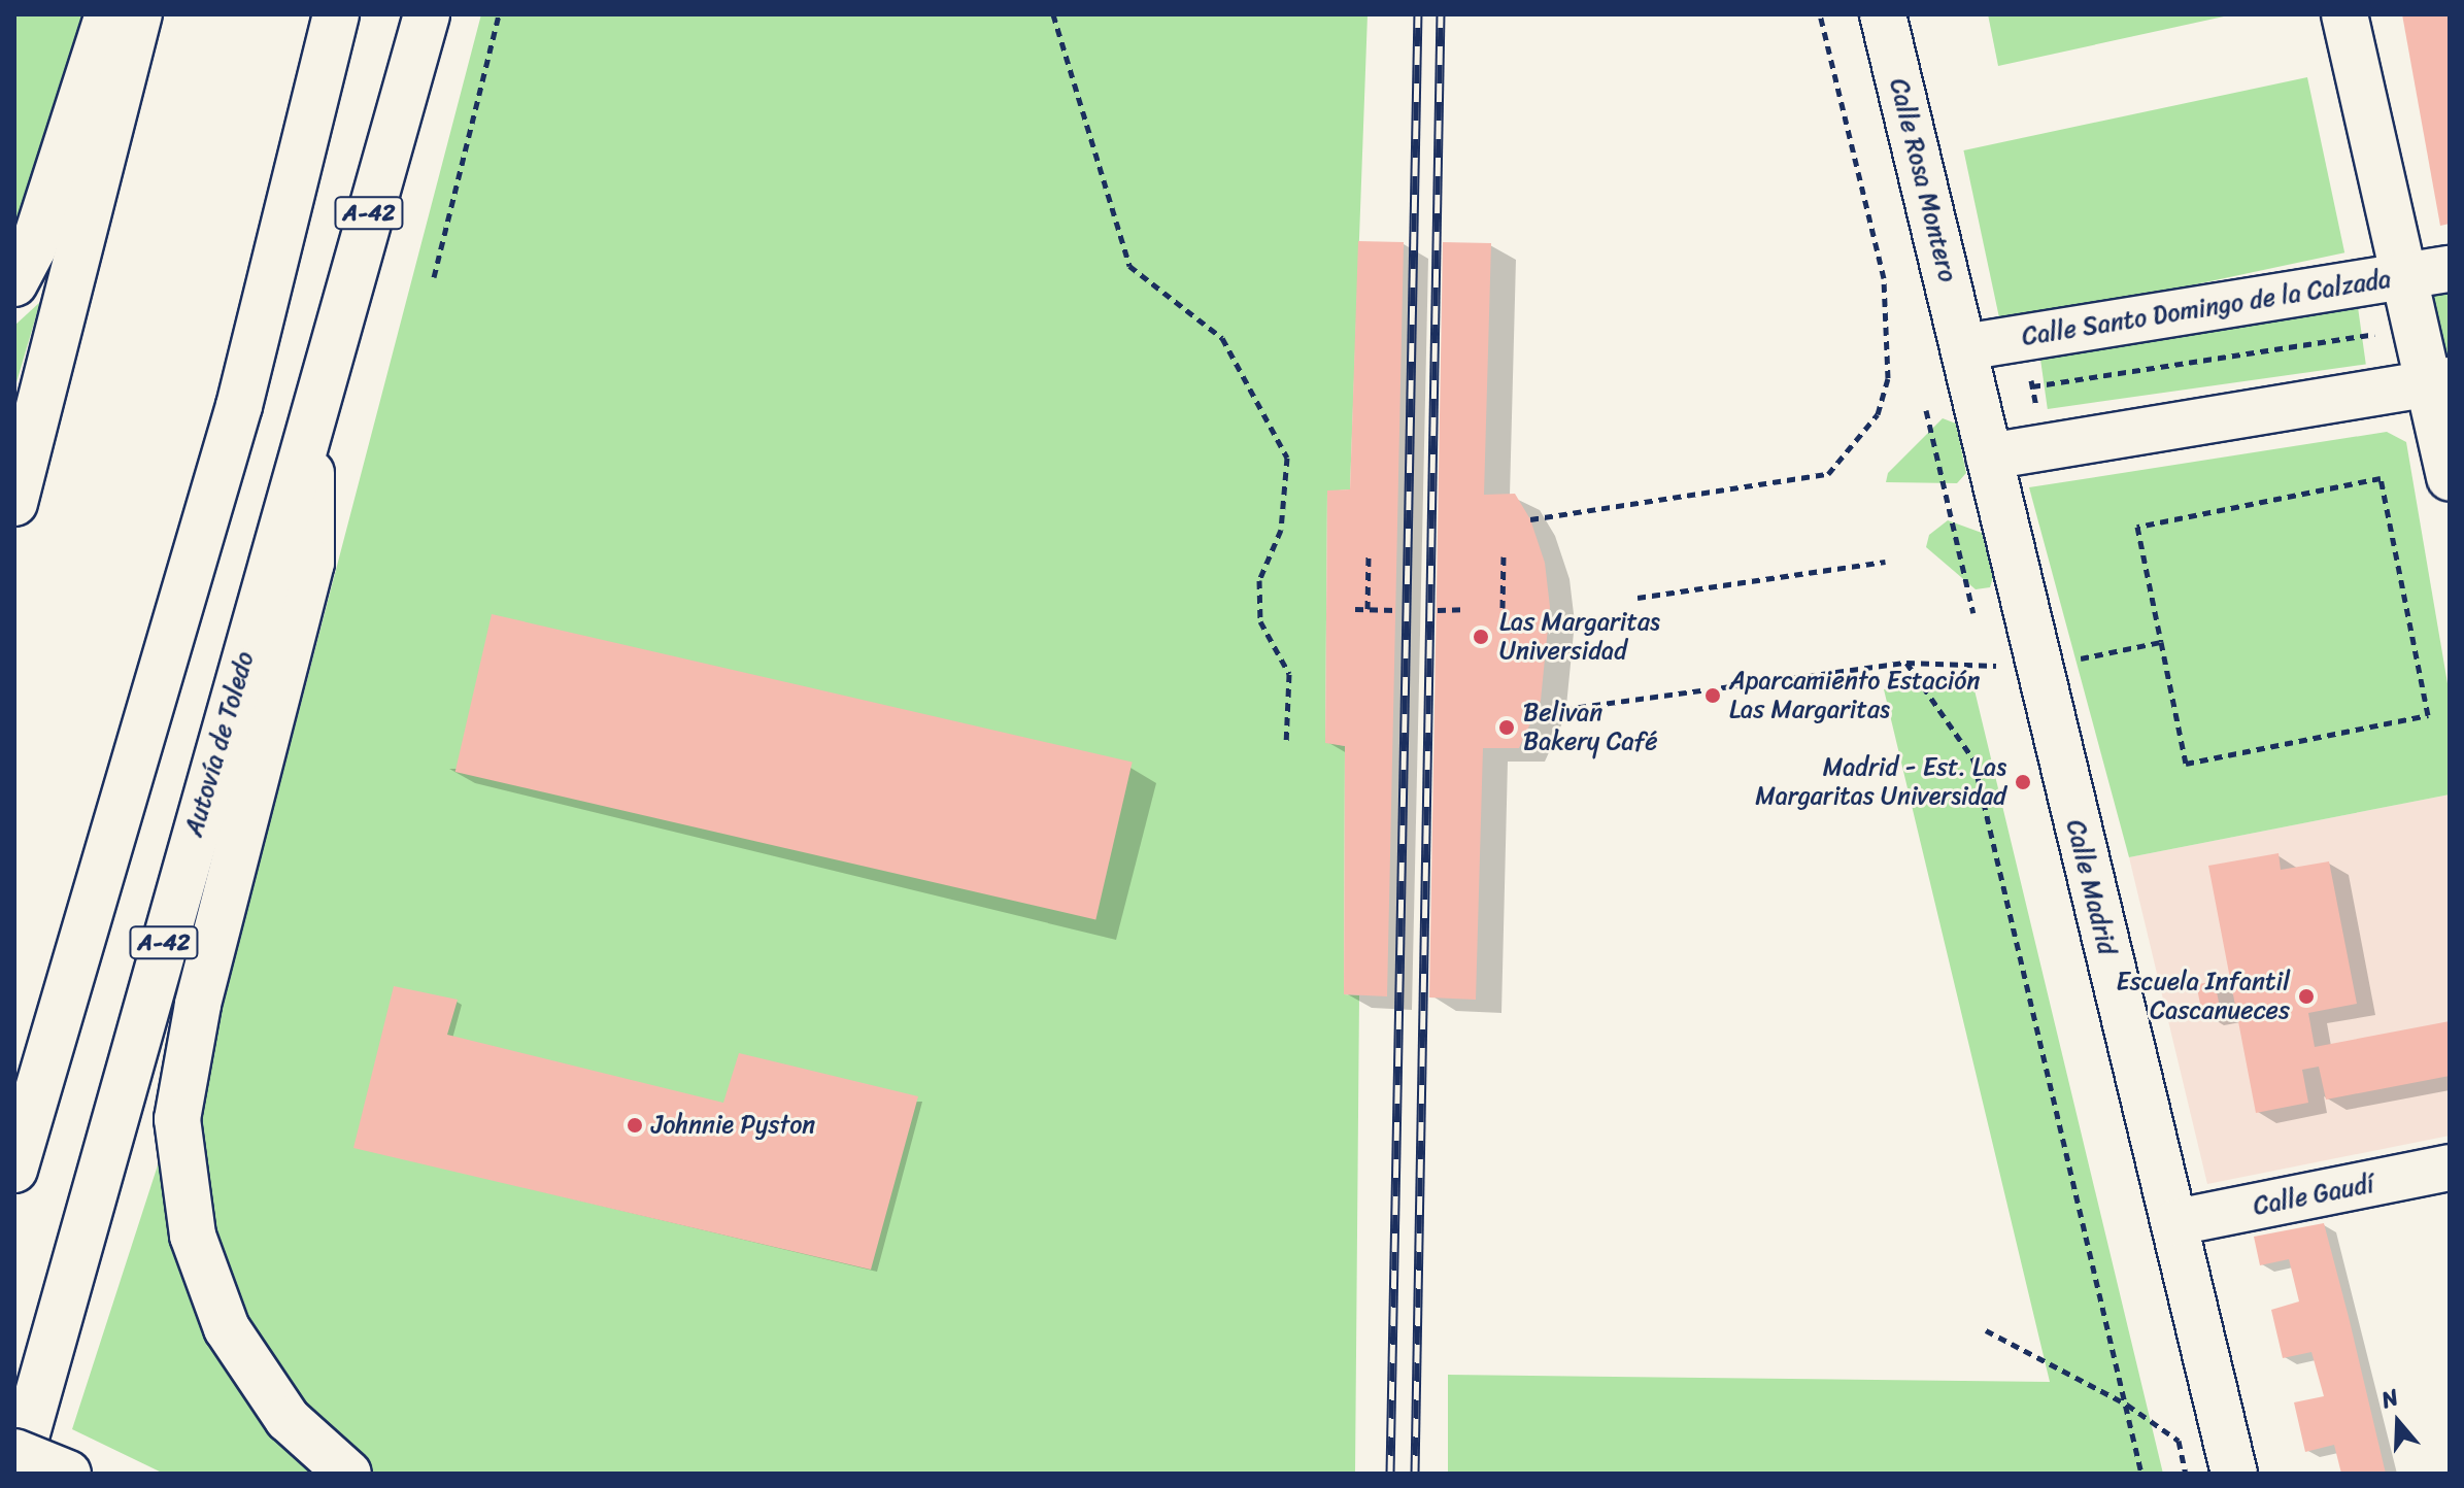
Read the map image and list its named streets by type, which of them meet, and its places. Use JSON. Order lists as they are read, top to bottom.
{
  "streets": {
    "main road": [
      "Calle Rosa Montero",
      "A-42",
      "Calle Santo Domingo de la Calzada",
      "Autovía de Toledo",
      "Calle Madrid",
      "Calle Gaudí"
    ]
  },
  "crossings": [
    ["Calle Rosa Montero", "Calle Santo Domingo de la Calzada"],
    ["Calle Rosa Montero", "Calle Madrid"],
    ["Calle Santo Domingo de la Calzada", "Calle Madrid"],
    ["Calle Madrid", "Calle Gaudí"]
  ],
  "places": [
    "Las Margaritas Universidad",
    "Aparcamiento Estación Las Margaritas",
    "Belivan Bakery Café",
    "Madrid - Est. Las Margaritas Universidad",
    "Escuela Infantil Cascanueces",
    "Johnnie Pyston"
  ],
  "north": "top"
}
